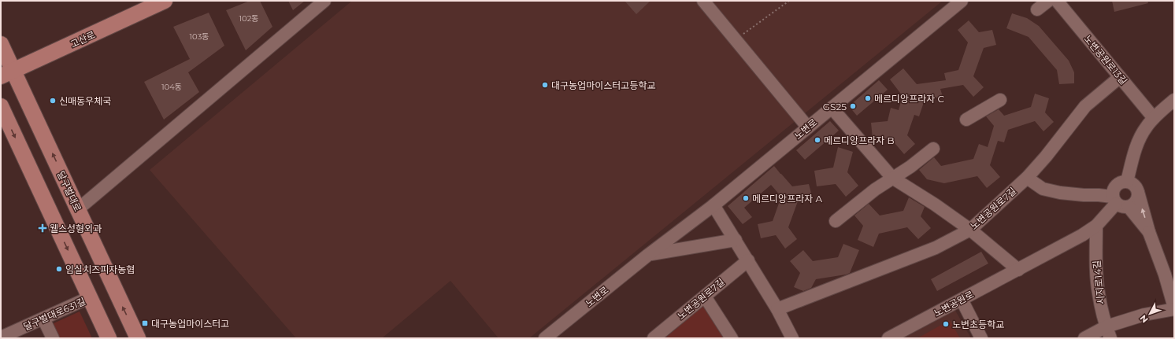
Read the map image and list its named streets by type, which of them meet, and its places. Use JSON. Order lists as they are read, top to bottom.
{
  "streets": {
    "main road": ["고산로", "달구벌대로"],
    "street": [
      "노변공원로13길",
      "노변로",
      "노변공원로7길",
      "시지로14길",
      "노변공원로",
      "달구벌대로631길"
    ]
  },
  "crossings": [
    ["고산로", "달구벌대로"],
    ["노변공원로13길", "노변공원로7길"],
    ["시지로14길", "노변공원로"]
  ],
  "places": {
    "other": [
      "대구농업마이스터고등학교",
      "메르디앙프라자 C",
      "신매동우체국",
      "GS25",
      "메르디앙프라자 B",
      "메르디앙프라자 A",
      "임실치즈피자농협",
      "노변초등학교"
    ],
    "health": ["웰스성형외과"],
    "transit": ["대구농업마이스터고"]
  },
  "house_numbers": ["102동", "103동", "104동"],
  "north": "bottom left"
}
